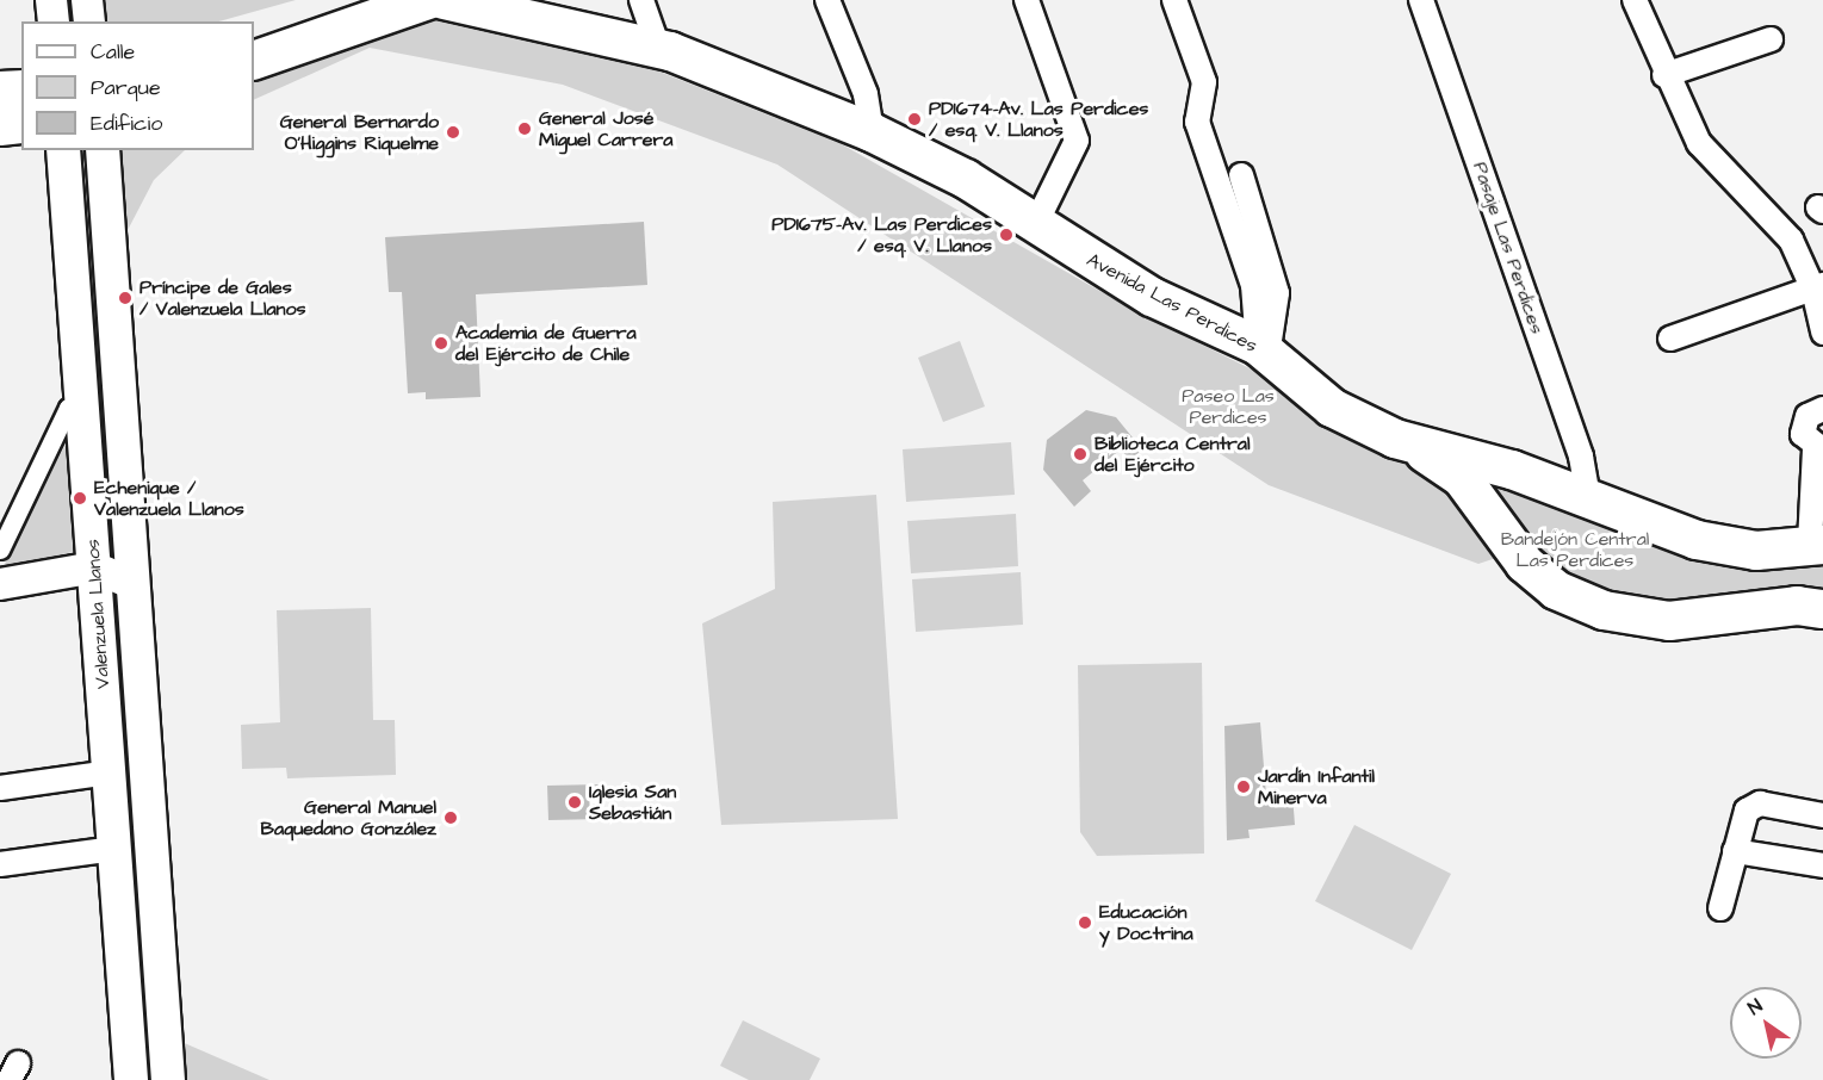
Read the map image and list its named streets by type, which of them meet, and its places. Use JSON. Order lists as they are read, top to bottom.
{
  "streets": {
    "main road": ["Avenida Las Perdices", "Valenzuela Llanos"],
    "street": ["Pasaje Las Perdices"]
  },
  "crossings": [
    ["Pasaje Las Perdices", "Avenida Las Perdices"]
  ],
  "parks": ["Paseo Las Perdices", "Bandejón Central Las Perdices"],
  "places": [
    "PD1674-Av. Las Perdices / esq. V. Llanos",
    "General José Miguel Carrera",
    "General Bernardo O’Higgins Riquelme",
    "PD1675-Av. Las Perdices / esq. V. Llanos",
    "Príncipe de Gales / Valenzuela Llanos",
    "Academia de Guerra del Ejército de Chile",
    "Biblioteca Central del Ejército",
    "Echenique / Valenzuela Llanos",
    "Jardín Infantil Minerva",
    "Iglesia San Sebastián",
    "General Manuel Baquedano González",
    "Educación y Doctrina"
  ],
  "legend": ["Calle", "Parque", "Edificio"],
  "north": "top left"
}
